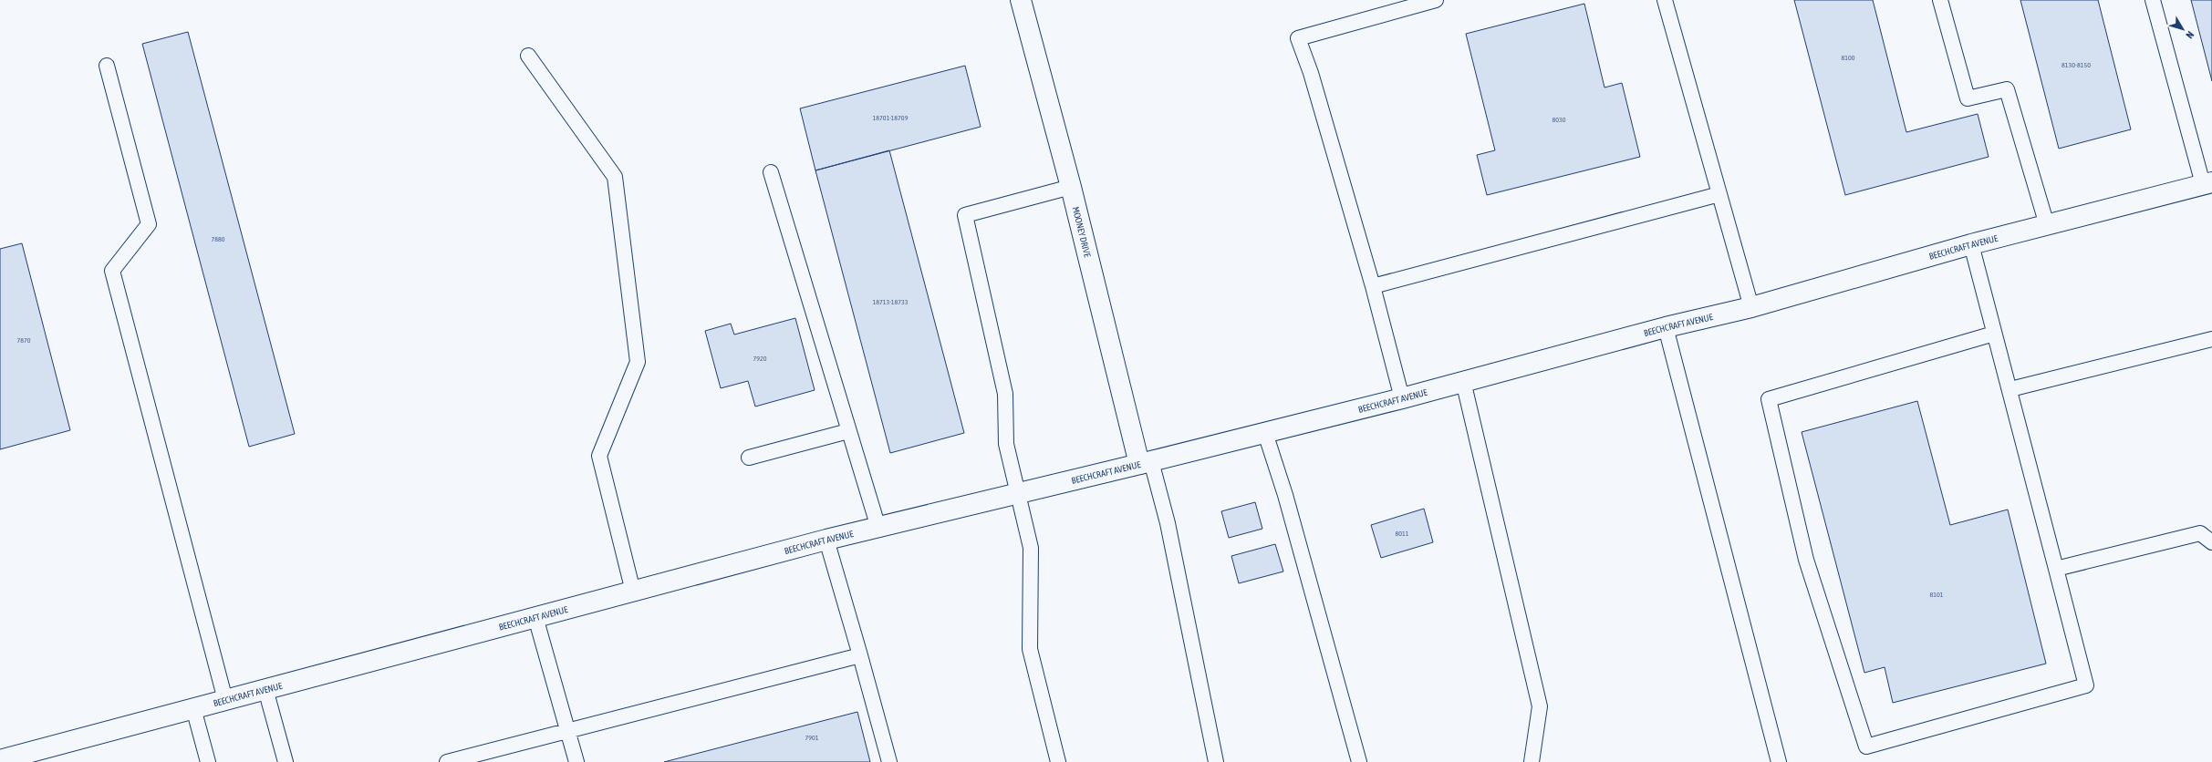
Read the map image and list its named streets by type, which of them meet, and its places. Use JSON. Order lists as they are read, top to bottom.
{
  "streets": {
    "street": ["MOONEY DRIVE", "BEECHCRAFT AVENUE"]
  },
  "crossings": [
    ["MOONEY DRIVE", "BEECHCRAFT AVENUE"]
  ],
  "house_numbers": [
    "8100",
    "8130-8150",
    "18701-18709",
    "8030",
    "7880",
    "18713-18733",
    "7870",
    "7920",
    "8011",
    "8101",
    "7901"
  ],
  "north": "bottom right"
}
